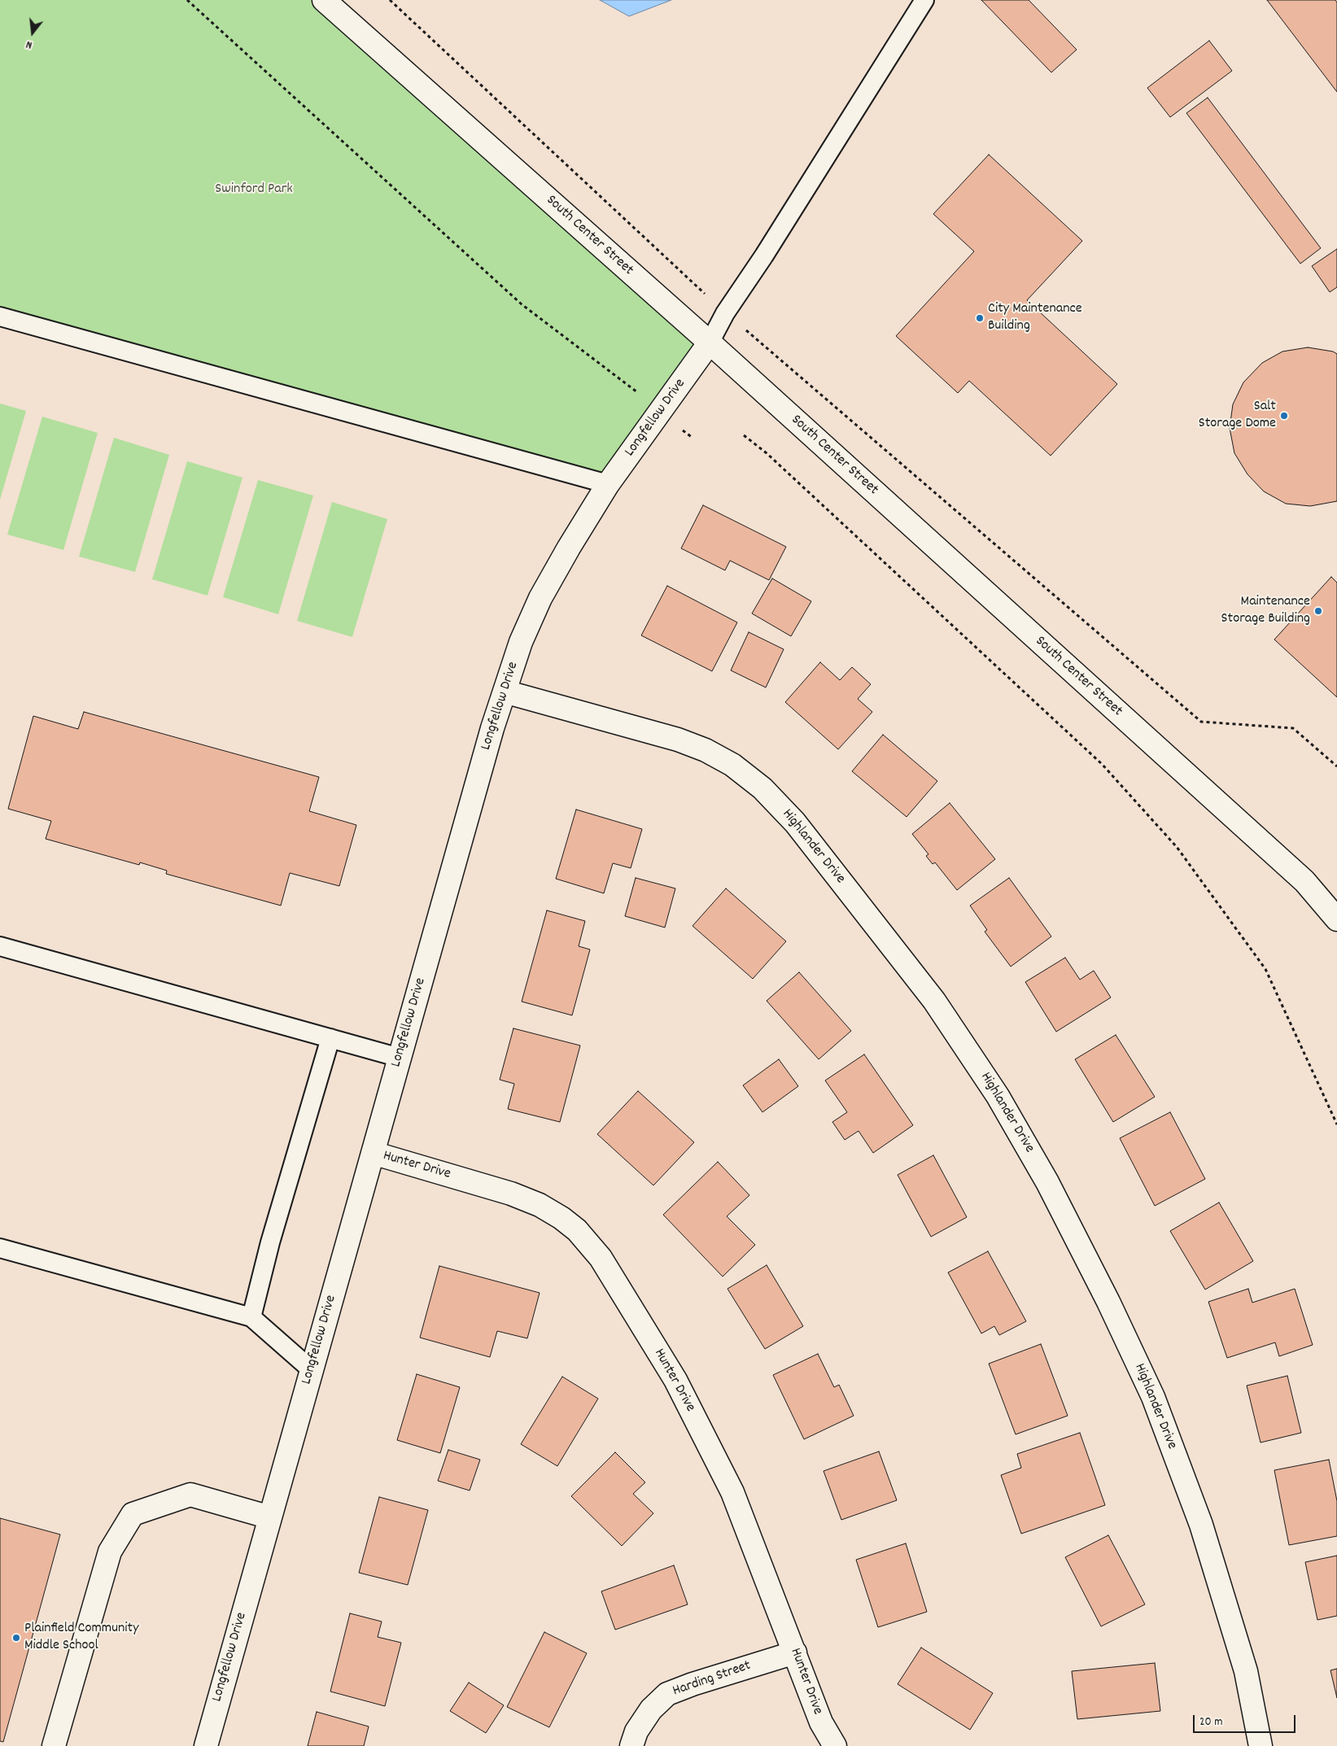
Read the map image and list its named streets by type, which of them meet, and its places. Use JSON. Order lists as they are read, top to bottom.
{
  "streets": {
    "street": [
      "South Center Street",
      "Longfellow Drive",
      "Highlander Drive",
      "Hunter Drive",
      "Harding Street"
    ]
  },
  "crossings": [
    ["South Center Street", "Longfellow Drive"],
    ["Longfellow Drive", "Highlander Drive"],
    ["Longfellow Drive", "Hunter Drive"],
    ["Hunter Drive", "Harding Street"]
  ],
  "parks": ["Swinford Park"],
  "places": [
    "City Maintenance Building",
    "Salt Storage Dome",
    "Maintenance Storage Building",
    "Plainfield Community Middle School"
  ],
  "scale_bar": "20 m",
  "north": "bottom"
}
